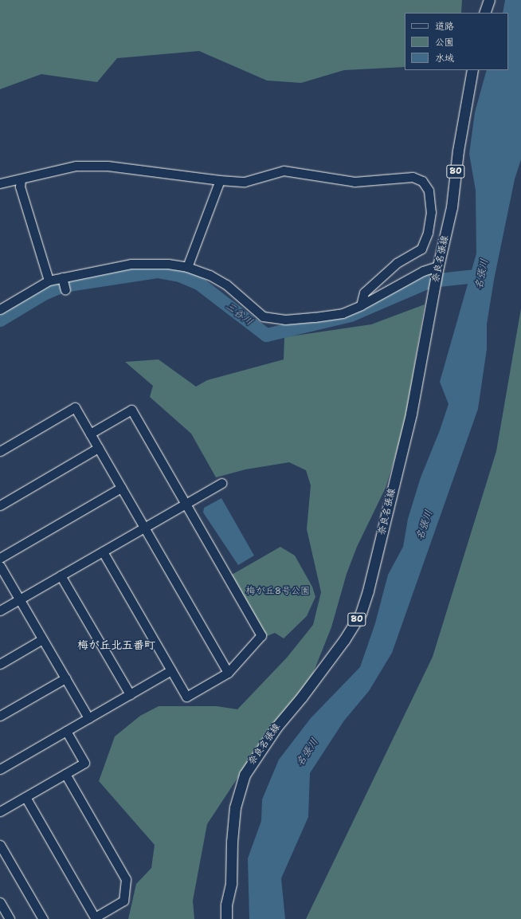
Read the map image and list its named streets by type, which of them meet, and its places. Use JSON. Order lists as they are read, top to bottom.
{
  "streets": {
    "main road": ["80", "奈良名張線"]
  },
  "districts": ["梅が丘北五番町"],
  "water": ["名張川", "三谷川"],
  "parks": ["梅が丘8号公園"],
  "legend": ["道路", "公園", "水域"]
}
